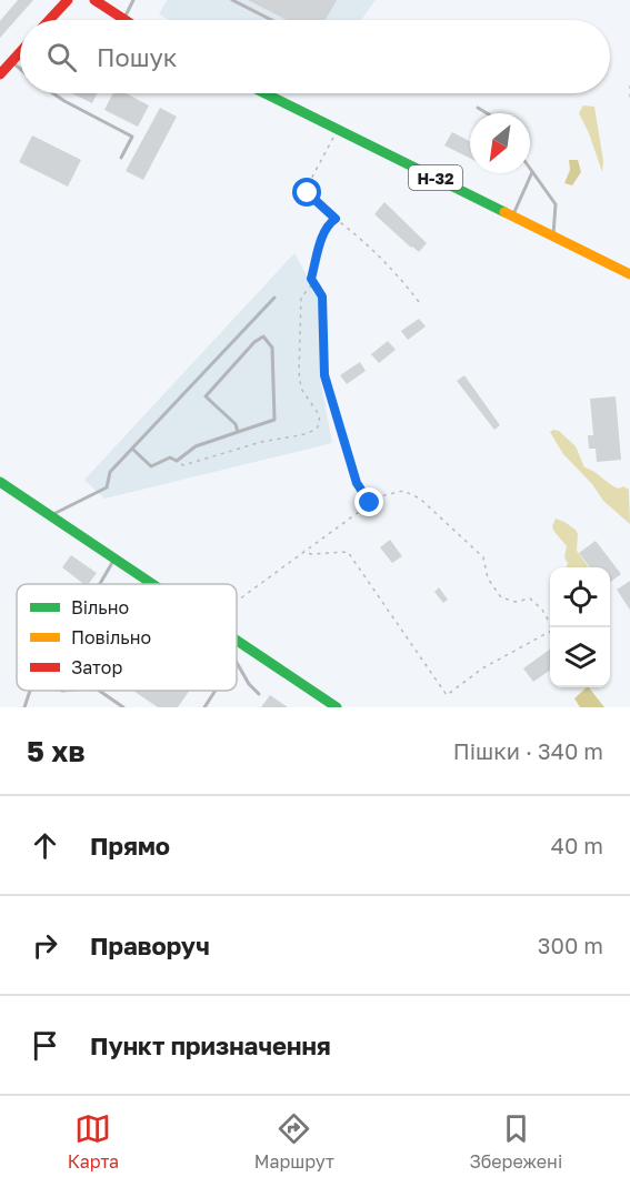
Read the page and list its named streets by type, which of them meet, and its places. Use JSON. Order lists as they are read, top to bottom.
{
  "streets": {
    "main road": ["Н-32"]
  },
  "legend": ["Вільно", "Повільно", "Затор"],
  "north": "bottom left",
  "page": {
    "search": "Пошук",
    "heading": ["5 хв", "Пішки · 340 m"],
    "list": [
      ["Прямо", "40 m"],
      ["Праворуч", "300 m"],
      "Пункт призначення"
    ],
    "nav": ["Карта", "Маршрут", "Збережені"]
  }
}
